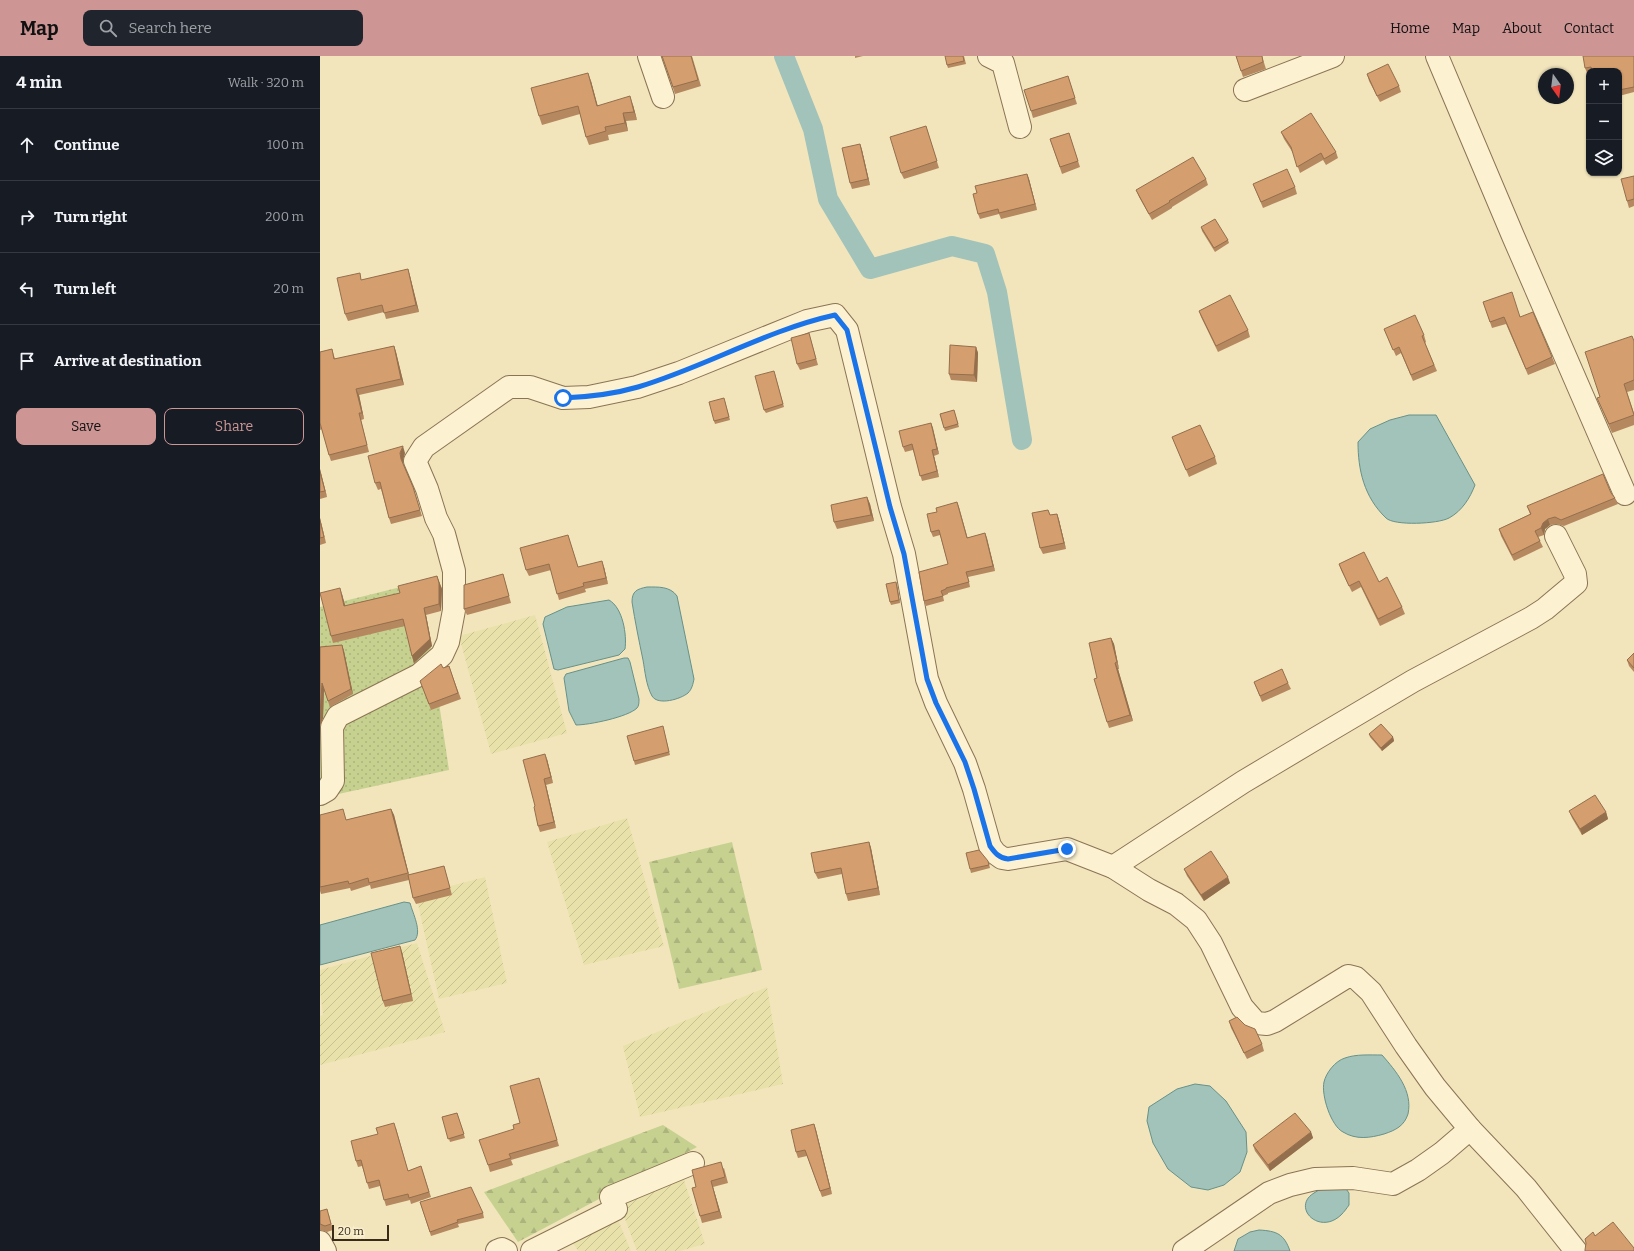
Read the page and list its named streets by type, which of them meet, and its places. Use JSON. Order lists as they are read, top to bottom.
{
  "scale_bar": "20 m",
  "north": "bottom",
  "page": {
    "header": "Map",
    "search": "Search here",
    "nav": [
      "Home",
      "Map",
      "About",
      "Contact"
    ],
    "heading": ["4 min", "Walk · 320 m"],
    "map_buttons": ["+", "−"],
    "list": [
      ["Continue", "100 m"],
      ["Turn right", "200 m"],
      ["Turn left", "20 m"],
      "Arrive at destination"
    ],
    "buttons": ["Save", "Share"],
    "scale": "20 m"
  }
}
